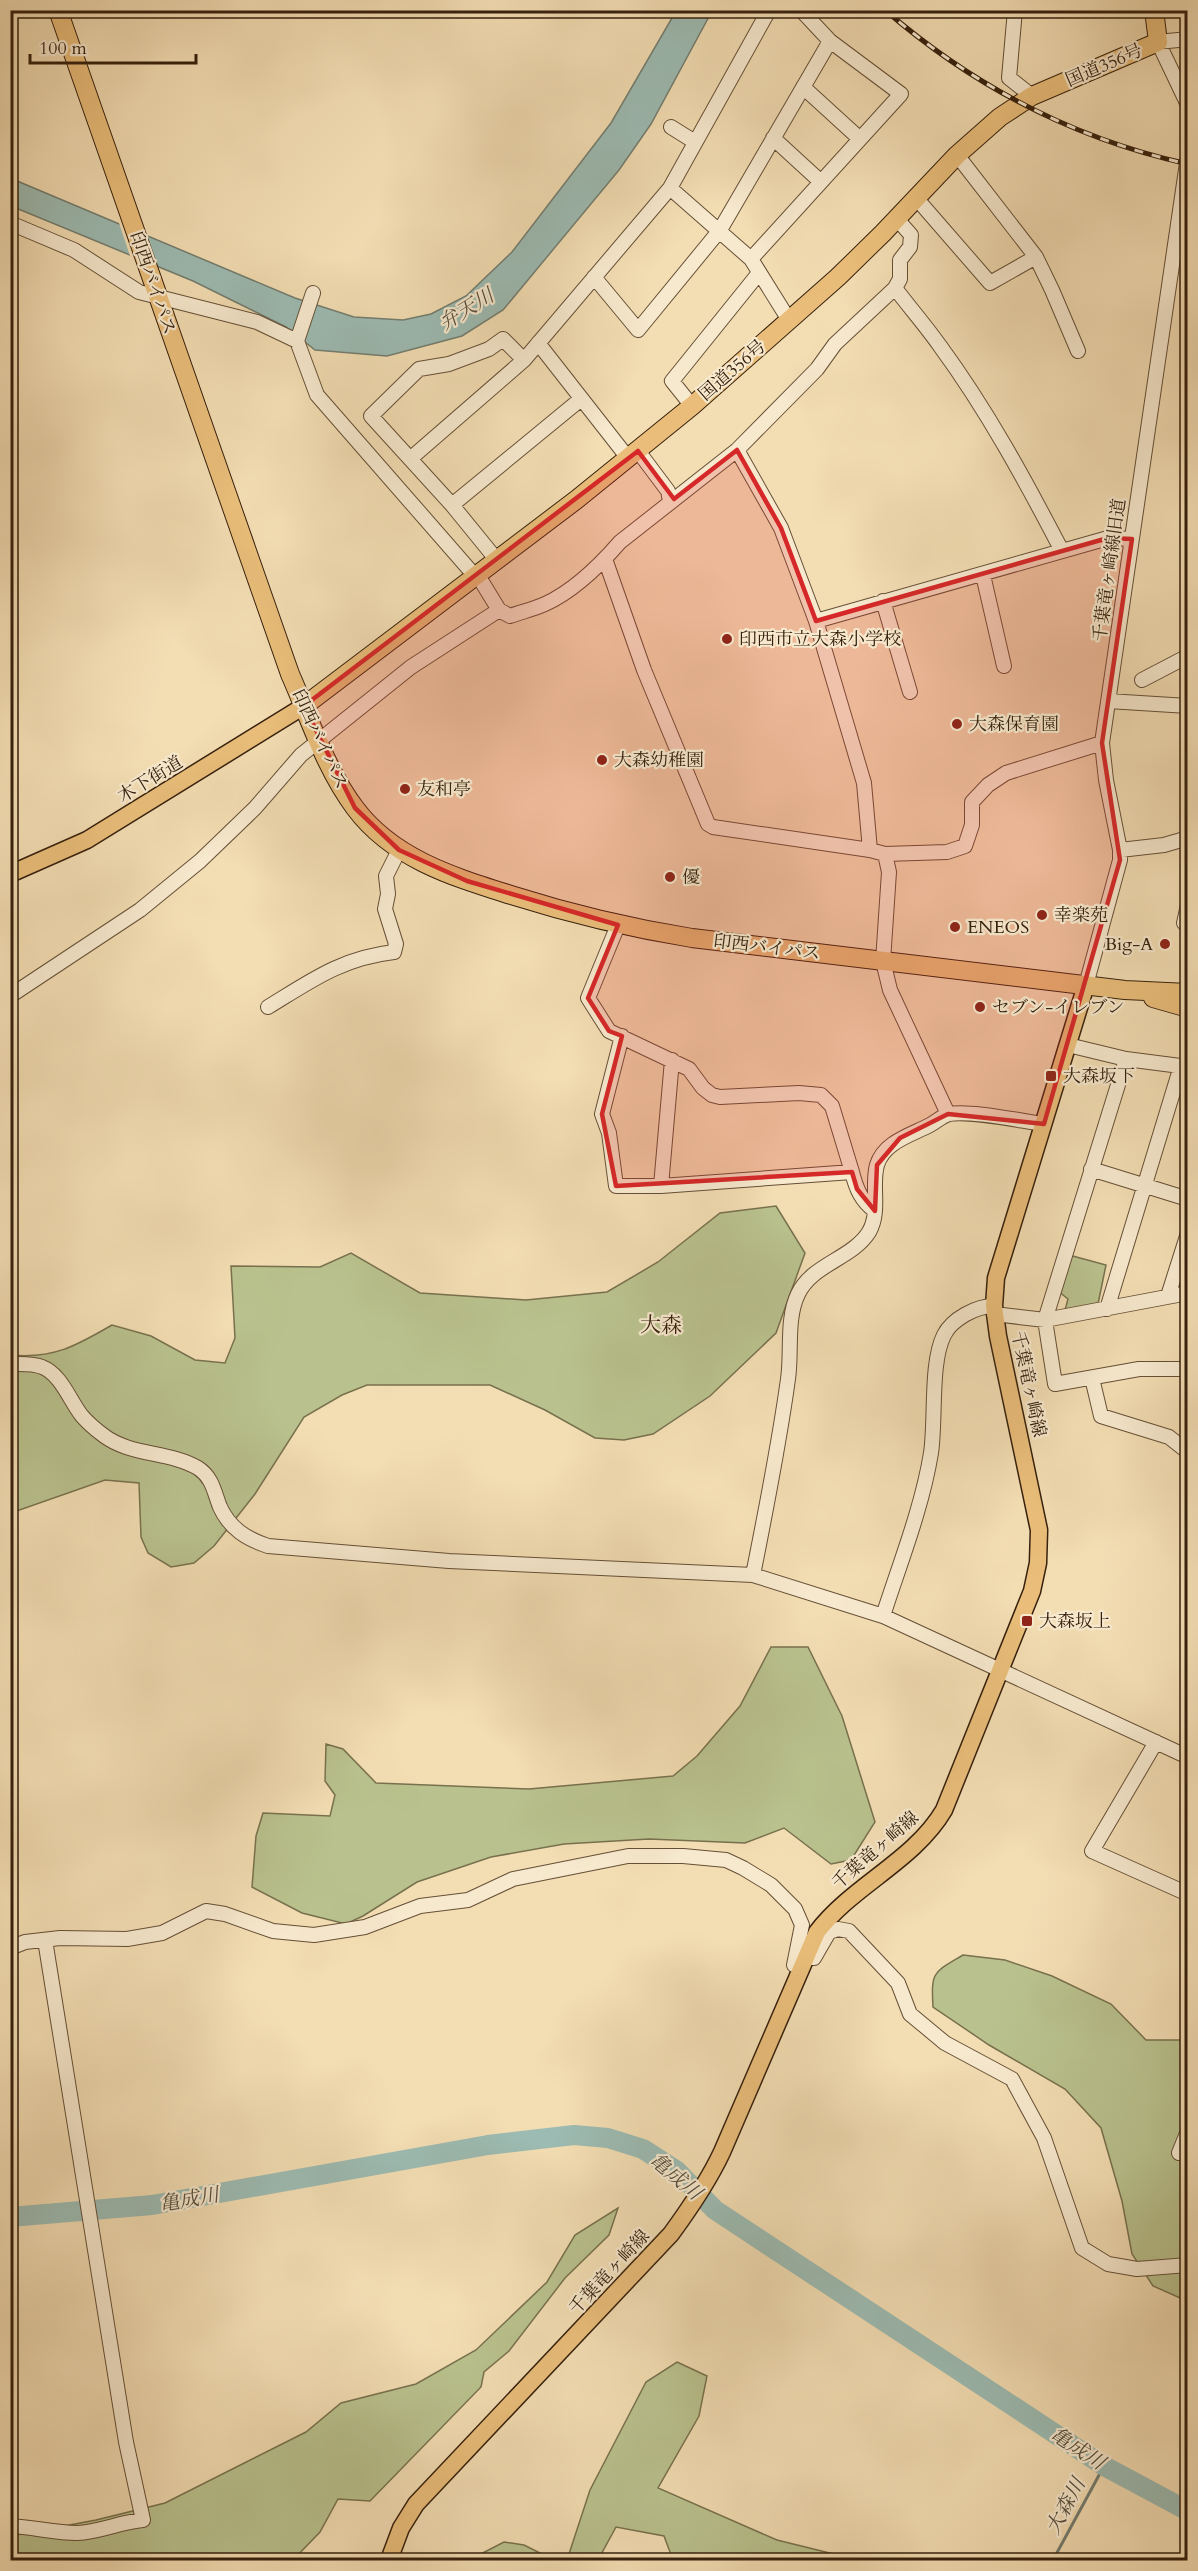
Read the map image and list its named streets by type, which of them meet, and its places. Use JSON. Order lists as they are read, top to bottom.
{
  "streets": {
    "highway": ["国道356号", "印西バイパス"],
    "main road": ["木下街道", "千葉竜ヶ崎線"],
    "street": ["千葉竜ヶ崎線旧道"]
  },
  "crossings": [
    ["国道356号", "印西バイパス"],
    ["国道356号", "木下街道"],
    ["印西バイパス", "千葉竜ヶ崎線旧道"],
    ["印西バイパス", "木下街道"],
    ["印西バイパス", "千葉竜ヶ崎線"],
    ["千葉竜ヶ崎線旧道", "千葉竜ヶ崎線"]
  ],
  "districts": ["大森"],
  "water": ["弁天川", "亀成川", "大森川"],
  "places": {
    "other": [
      "印西市立大森小学校",
      "大森保育園",
      "大森幼稚園",
      "友和亭",
      "優",
      "幸楽苑",
      "ENEOS",
      "Big-A",
      "セブン-イレブン"
    ],
    "transit": ["大森坂下", "大森坂上"]
  },
  "scale_bar": "100 m"
}
